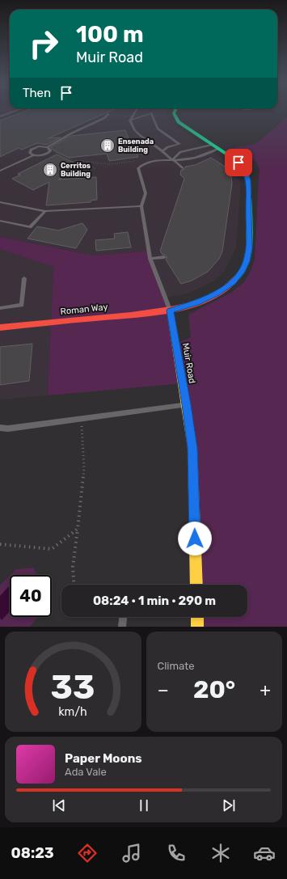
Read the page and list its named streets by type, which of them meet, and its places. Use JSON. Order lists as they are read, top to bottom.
{
  "streets": {
    "street": ["Roman Way", "Muir Road"]
  },
  "crossings": [
    ["Roman Way", "Muir Road"]
  ],
  "places": {
    "building": ["Ensenada Building", "Cerritos Building"]
  },
  "page": {
    "turn": ["100 m", "Muir Road"],
    "then": "Then",
    "limit": "40",
    "trip": "08:24 · 1 min · 290 m",
    "tile": "Climate",
    "heat": ["−", "20°", "+"],
    "song": ["Paper Moons", "Ada Vale"],
    "tabs": "08:23",
    "gauge": ["33", "km/h"]
  }
}
